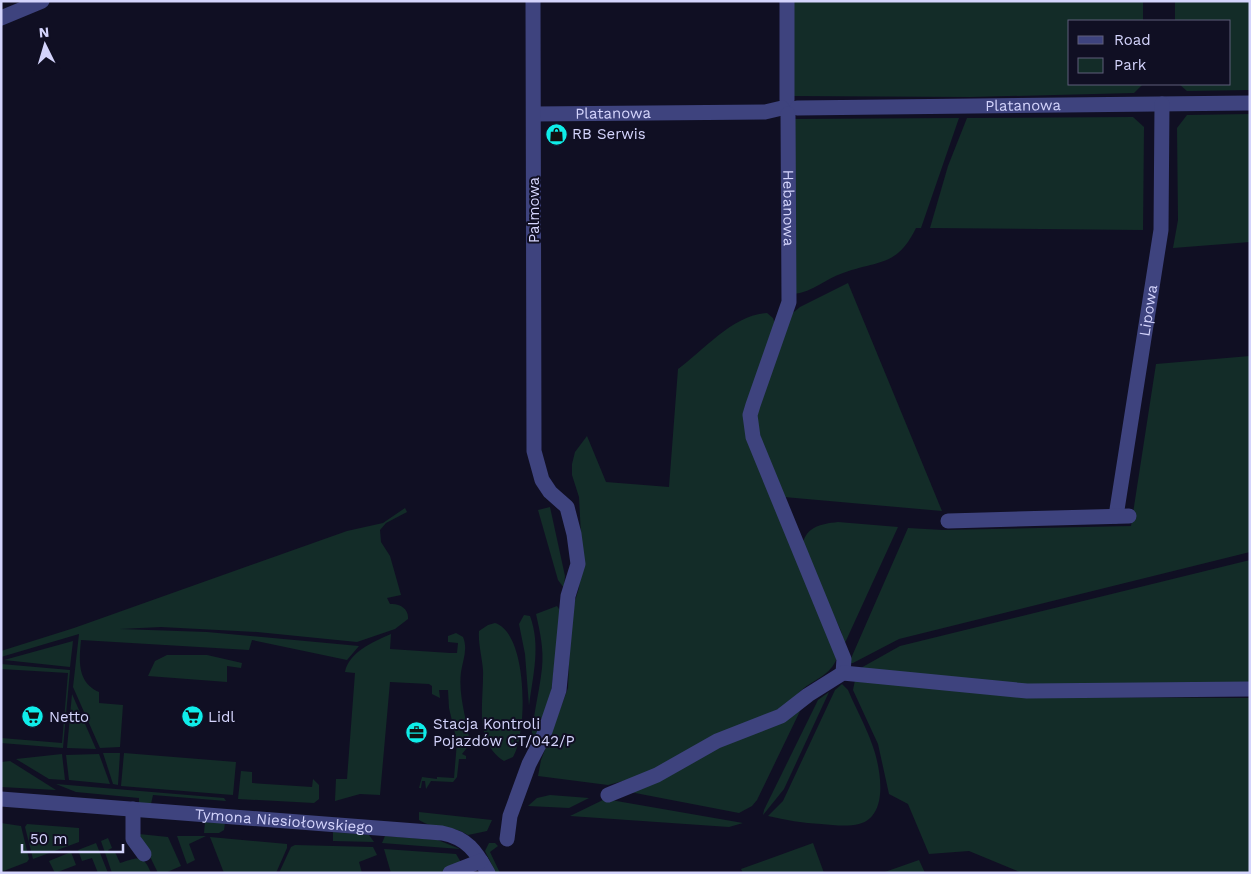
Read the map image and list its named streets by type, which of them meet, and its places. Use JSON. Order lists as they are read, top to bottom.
{
  "streets": {
    "street": [
      "Platanowa",
      "Hebanowa",
      "Palmowa",
      "Lipowa",
      "Tymona Niesiołowskiego"
    ]
  },
  "crossings": [
    ["Platanowa", "Hebanowa"],
    ["Platanowa", "Palmowa"],
    ["Platanowa", "Lipowa"]
  ],
  "places": {
    "shop": ["RB Serwis"],
    "supermarket": ["Netto", "Lidl"],
    "office": ["Stacja Kontroli Pojazdów CT/042/P"]
  },
  "legend": ["Road", "Park"],
  "scale_bar": "50 m",
  "north": "top"
}
